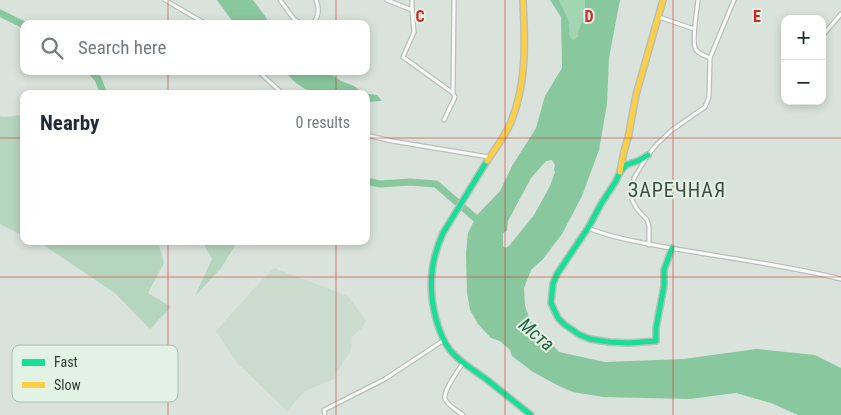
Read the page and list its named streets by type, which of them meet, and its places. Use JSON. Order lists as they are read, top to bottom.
{
  "districts": ["ЗАРЕЧНАЯ"],
  "water": ["Мста"],
  "legend": ["Fast", "Slow"],
  "page": {
    "map_buttons": ["+", "−"],
    "search": "Search here",
    "heading": ["Nearby", "0 results"]
  },
  "grid": {
    "columns": ["C", "D", "E"]
  }
}
